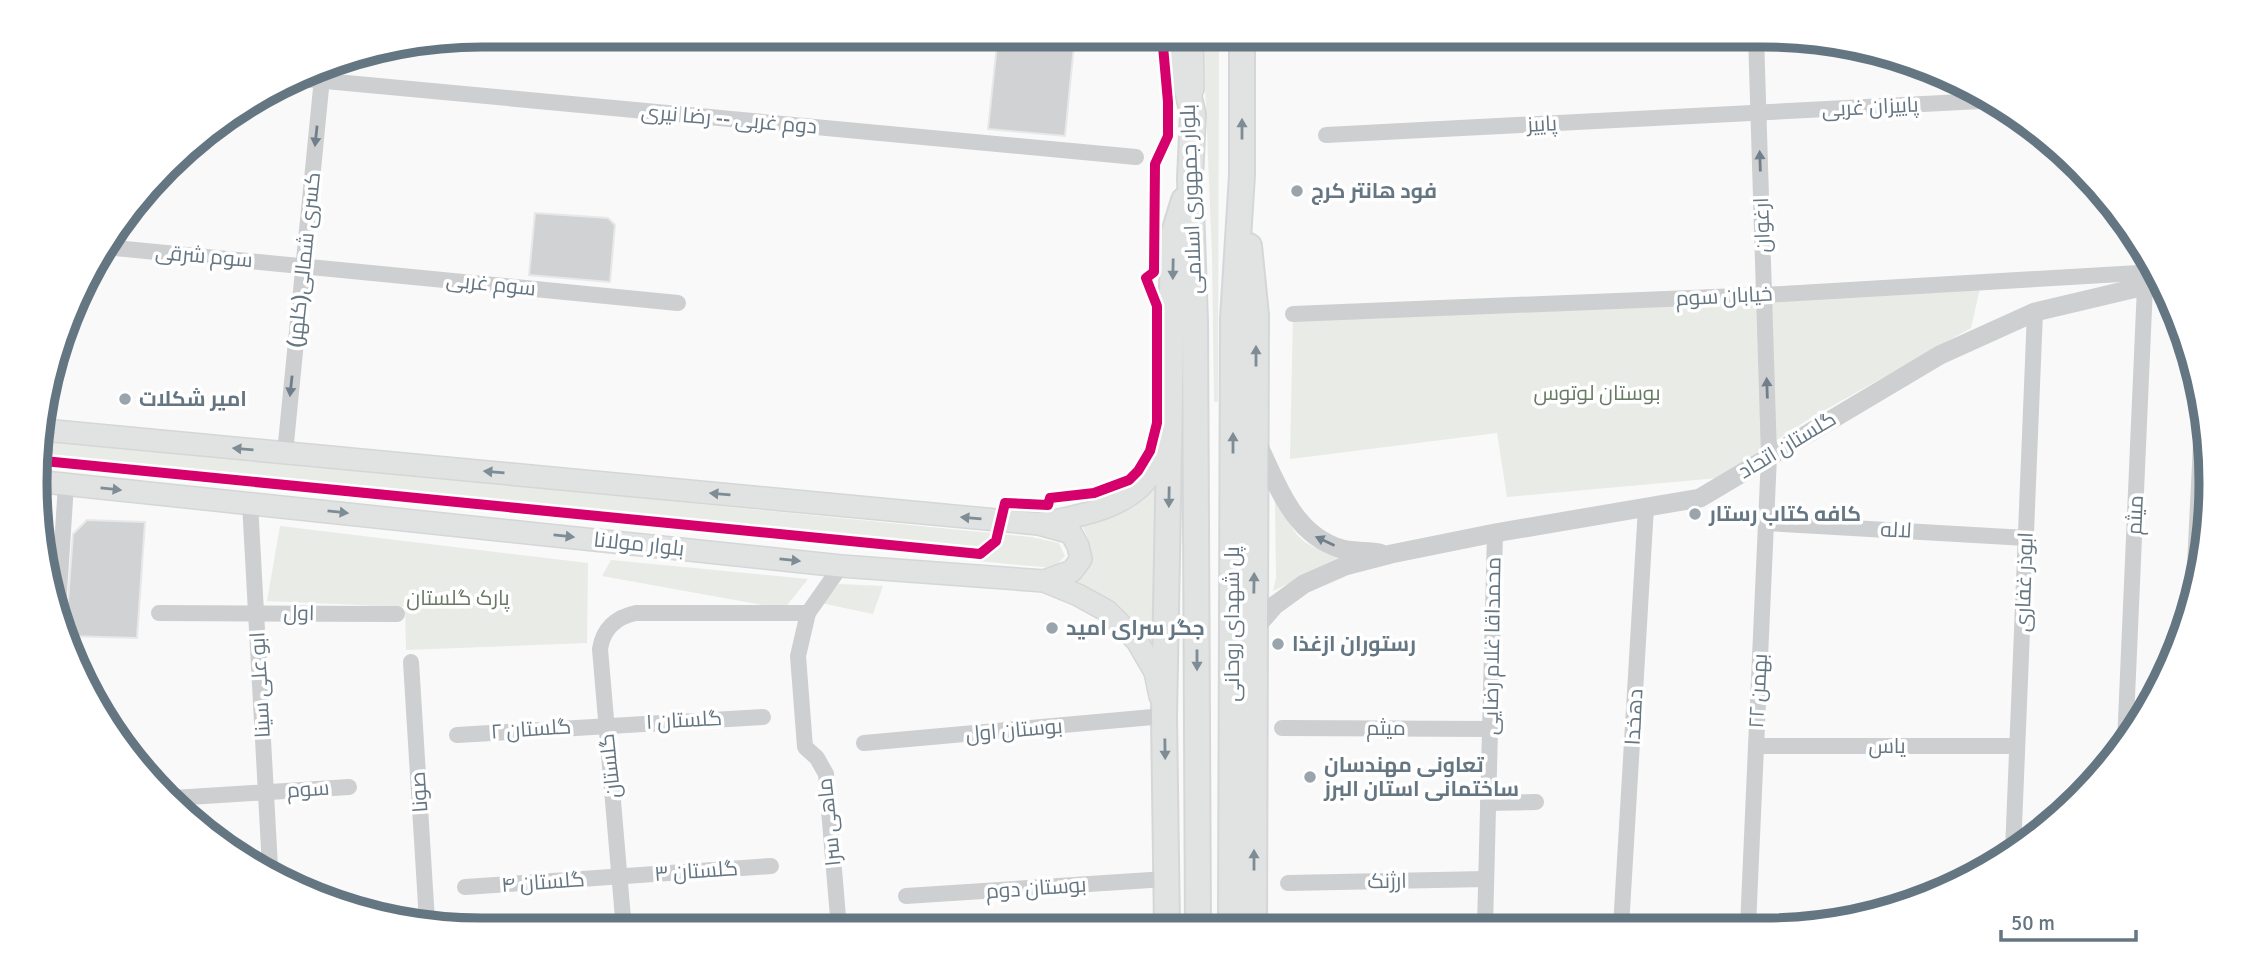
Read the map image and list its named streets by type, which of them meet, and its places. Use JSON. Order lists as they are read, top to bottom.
{
  "streets": {
    "main road": ["بلوار جمهوری اسلامی", "بلوار مولانا", "پل شهدای روحانی"],
    "street": [
      "پاییزان غربی",
      "دوم غربی -- رضا نیری",
      "پاییز",
      "ارغوان",
      "سوم شرقی",
      "کسری شمالی(کلهر)",
      "سوم غربی",
      "خیابان سوم",
      "گلستان اتحاد",
      "میثم",
      "لاله",
      "ابوذر غفاری",
      "اول",
      "محمداقا غلام رضایی",
      "ابو علی سینا",
      "۲۲ بهمن",
      "دهخدا",
      "گلستان ۱",
      "گلستان ۲",
      "بوستان اول",
      "یاس",
      "گلستان",
      "سوم",
      "صونا",
      "ماهی سرا",
      "گلستان ۳",
      "ارژنک",
      "گلستان ۴",
      "بوستان دوم"
    ]
  },
  "crossings": [
    ["پاییزان غربی", "پاییز"],
    ["پاییزان غربی", "ارغوان"],
    ["پاییز", "ارغوان"],
    ["بلوار جمهوری اسلامی", "پل شهدای روحانی"],
    ["ارغوان", "خیابان سوم"],
    ["ارغوان", "گلستان اتحاد"],
    ["ارغوان", "۲۲ بهمن"],
    ["سوم شرقی", "کسری شمالی(کلهر)"],
    ["سوم شرقی", "سوم غربی"],
    ["کسری شمالی(کلهر)", "سوم غربی"],
    ["گلستان اتحاد", "ابوذر غفاری"],
    ["گلستان اتحاد", "محمداقا غلام رضایی"],
    ["گلستان اتحاد", "۲۲ بهمن"],
    ["گلستان اتحاد", "دهخدا"],
    ["میثم", "محمداقا غلام رضایی"],
    ["لاله", "ابوذر غفاری"],
    ["لاله", "۲۲ بهمن"],
    ["بلوار مولانا", "ابو علی سینا"],
    ["بلوار مولانا", "بوستان اول"],
    ["بلوار مولانا", "ماهی سرا"],
    ["ابوذر غفاری", "یاس"],
    ["اول", "ابو علی سینا"],
    ["محمداقا غلام رضایی", "ارژنک"],
    ["ابو علی سینا", "سوم"],
    ["۲۲ بهمن", "یاس"],
    ["گلستان ۱", "گلستان ۲"],
    ["گلستان ۱", "گلستان"],
    ["گلستان ۲", "گلستان"],
    ["گلستان", "ماهی سرا"],
    ["گلستان", "گلستان ۳"],
    ["گلستان", "گلستان ۴"],
    ["گلستان ۳", "گلستان ۴"]
  ],
  "one_way": ["ارغوان", "کسری شمالی(کلهر)"],
  "parks": ["بوستان لوتوس", "پارک گلستان"],
  "places": [
    "فود هانتر کرج",
    "امیر شکلات",
    "کافه کتاب رستار",
    "جگر سرای امید",
    "رستوران ازغذا",
    "تعاونی مهندسان ساختمانی استان البرز"
  ],
  "scale_bar": "50 m"
}
